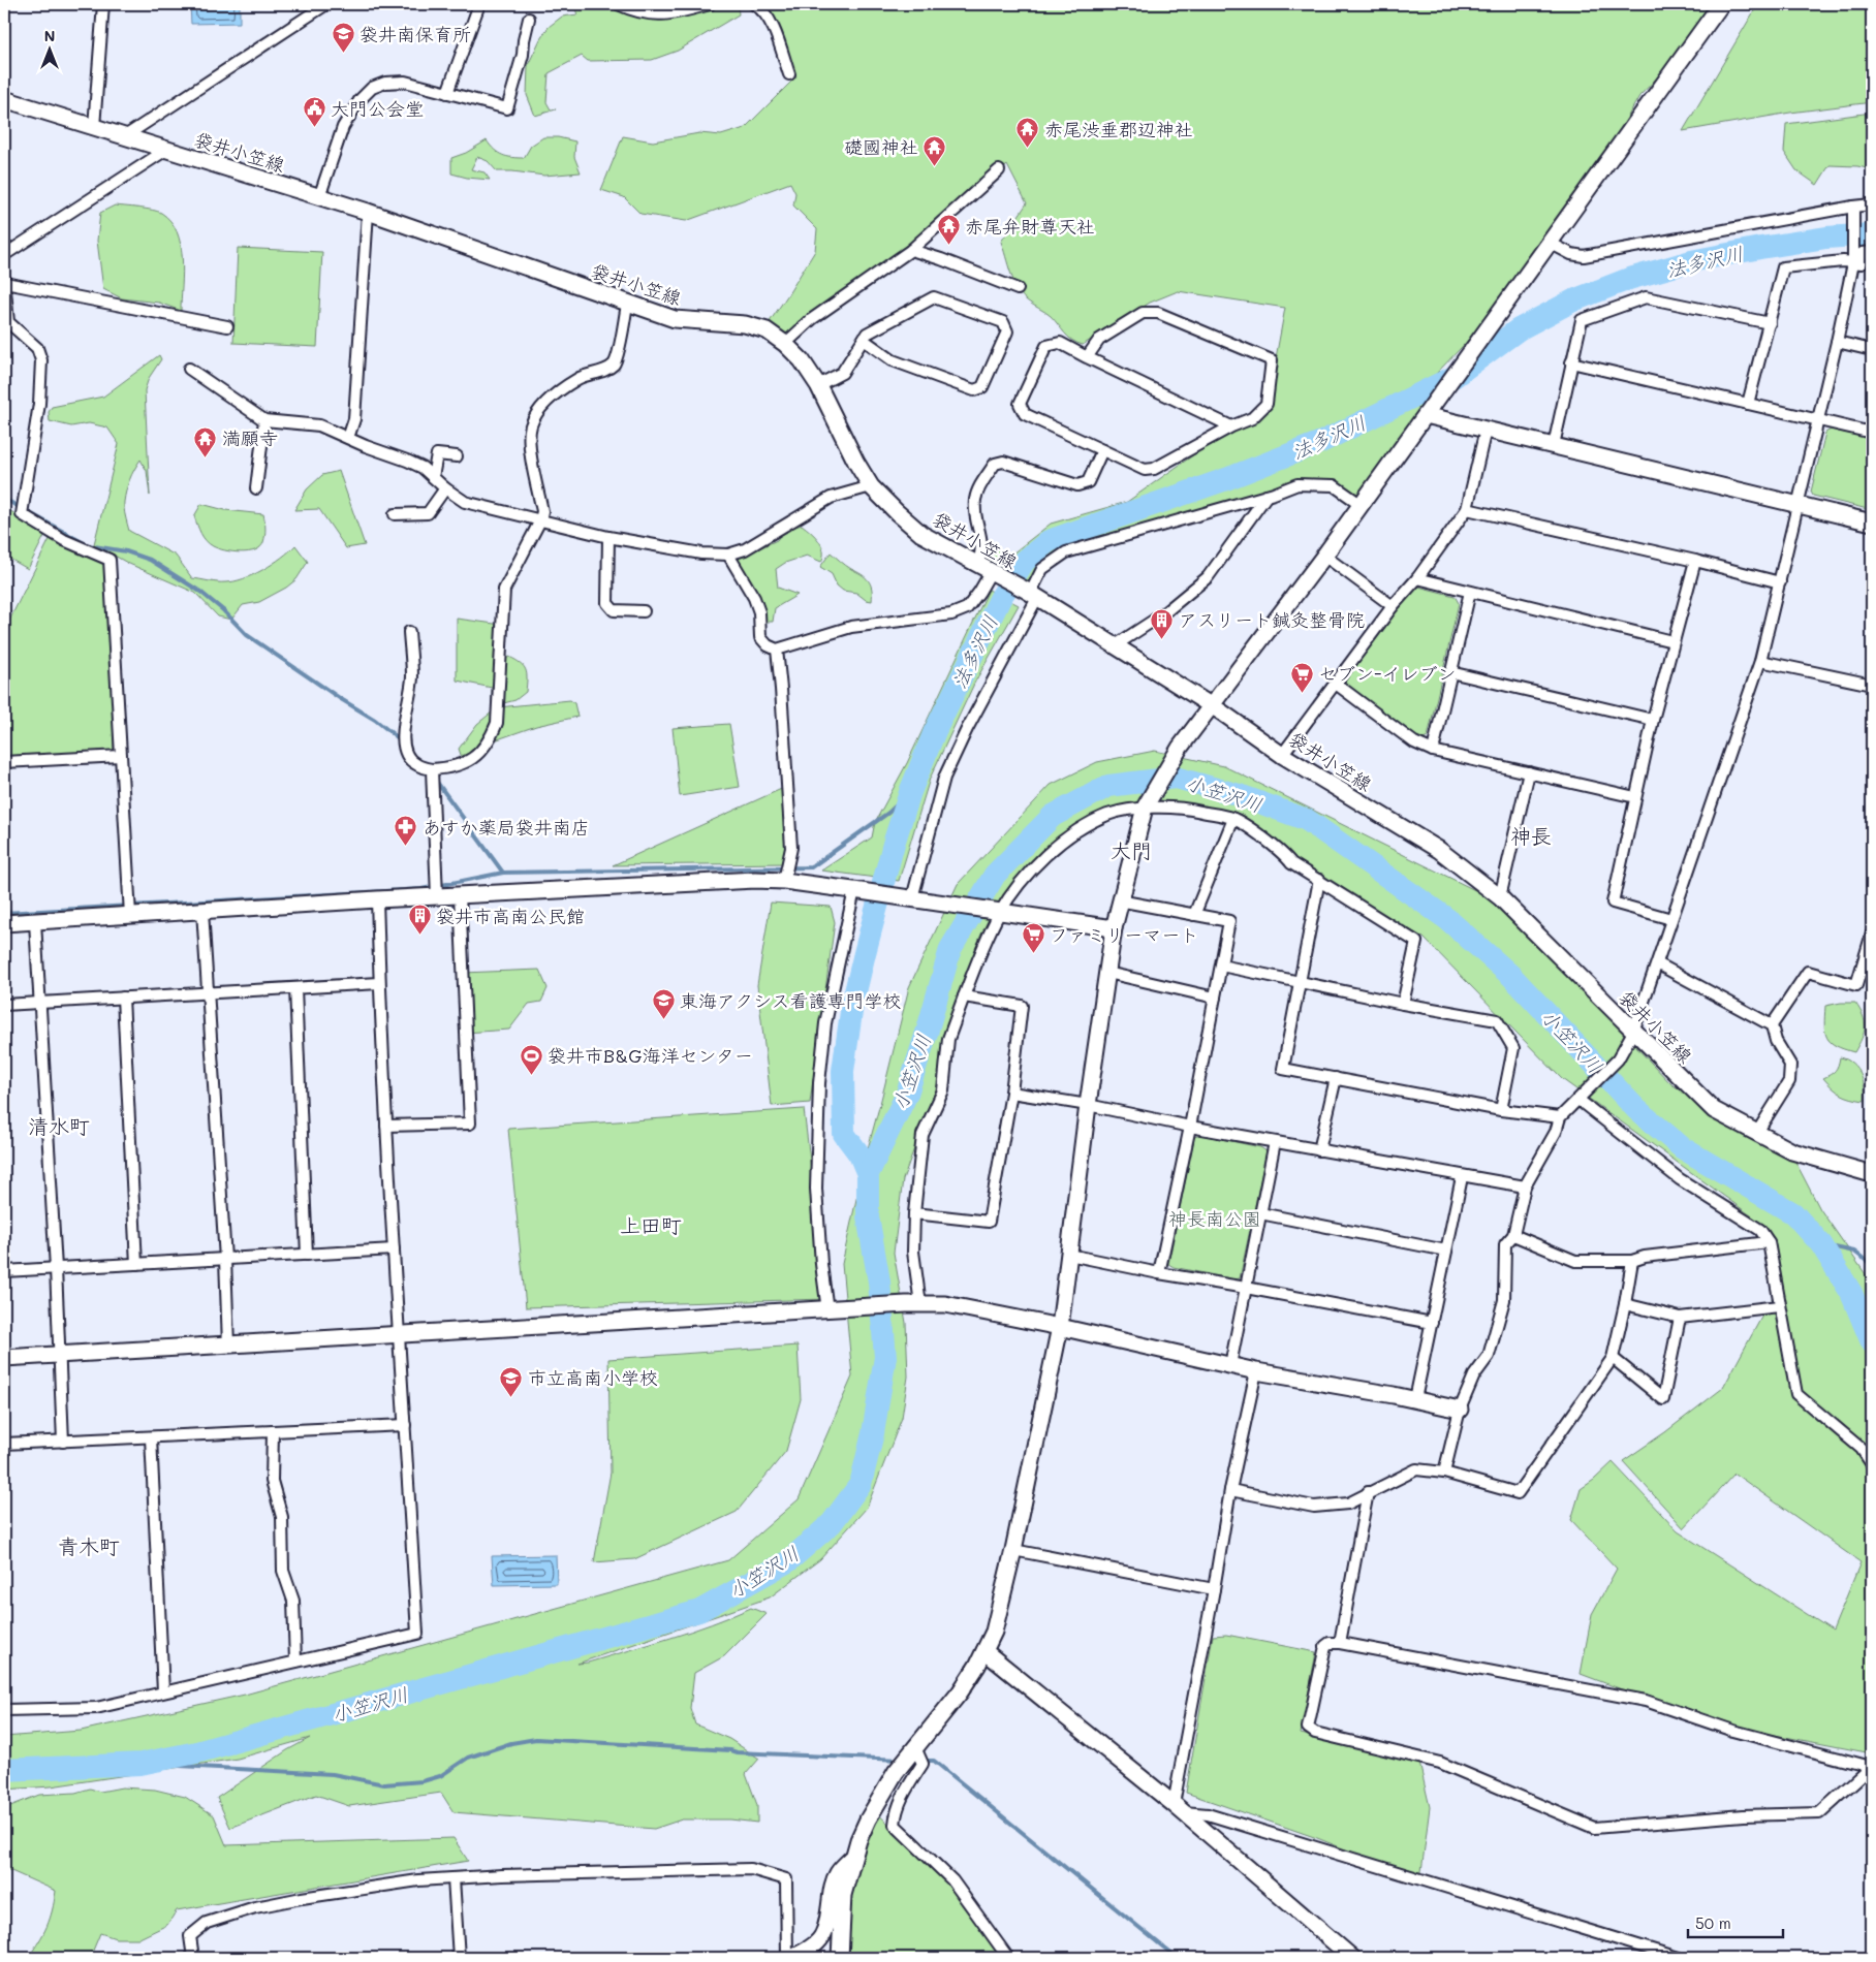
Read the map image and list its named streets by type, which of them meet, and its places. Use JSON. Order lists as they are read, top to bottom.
{
  "streets": {
    "street": ["袋井小笠線"]
  },
  "districts": [
    "神長",
    "大門",
    "清水町",
    "上田町",
    "青木町"
  ],
  "water": ["法多沢川", "小笠沢川"],
  "parks": ["神長南公園"],
  "places": {
    "school or university": ["袋井南保育所", "東海アクシス看護専門学校", "市立高南小学校"],
    "public building": ["大門公会堂"],
    "temple": [
      "赤尾渋垂郡辺神社",
      "礎國神社",
      "赤尾弁財尊天社",
      "満願寺"
    ],
    "building": ["アスリート鍼灸整骨院", "袋井市高南公民館"],
    "supermarket": ["セブン-イレブン", "ファミリーマート"],
    "pharmacy": ["あすか薬局袋井南店"],
    "sports": ["袋井市B&G海洋センター"]
  },
  "scale_bar": "50 m",
  "north": "top"
}
